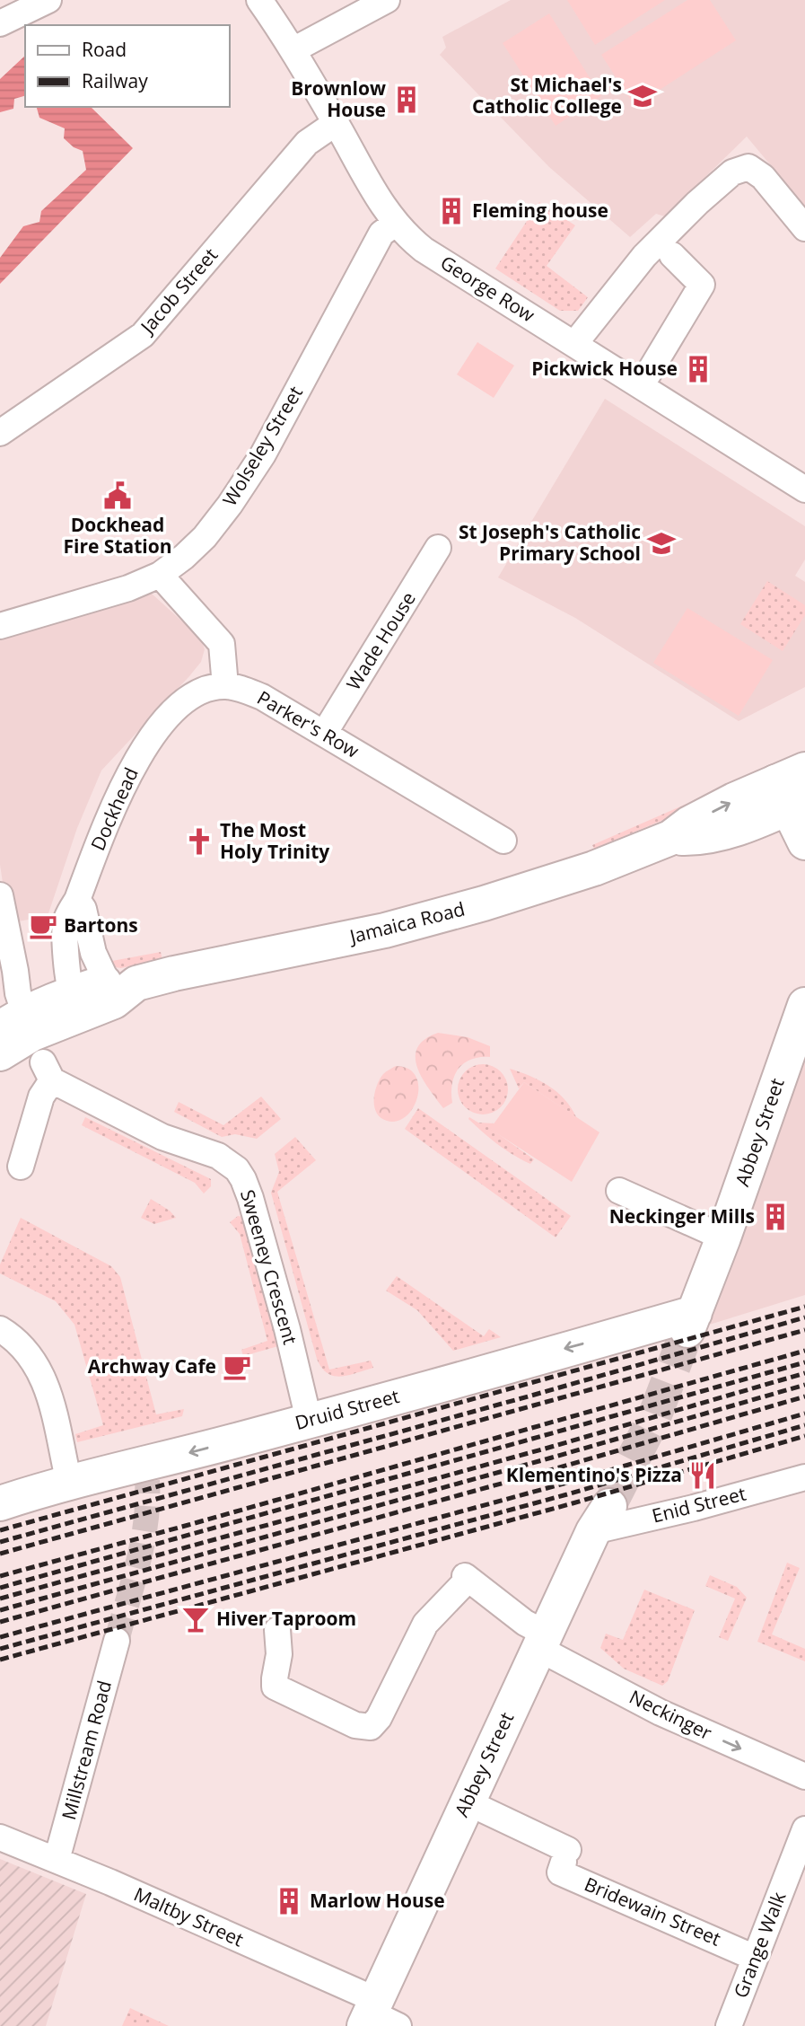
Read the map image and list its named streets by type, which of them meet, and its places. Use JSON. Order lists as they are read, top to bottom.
{
  "streets": {
    "main road": ["Jamaica Road", "Abbey Street", "Druid Street"],
    "street": [
      "George Row",
      "Jacob Street",
      "Wolseley Street",
      "Wade House",
      "Parker's Row",
      "Dockhead",
      "Sweeney Crescent",
      "Enid Street",
      "Neckinger",
      "Millstream Road",
      "Bridewain Street",
      "Maltby Street",
      "Grange Walk"
    ]
  },
  "crossings": [
    ["George Row", "Jacob Street"],
    ["George Row", "Wolseley Street"],
    ["Wade House", "Parker's Row"],
    ["Parker's Row", "Dockhead"],
    ["Dockhead", "Jamaica Road"],
    ["Jamaica Road", "Sweeney Crescent"],
    ["Abbey Street", "Druid Street"],
    ["Abbey Street", "Enid Street"],
    ["Abbey Street", "Neckinger"],
    ["Abbey Street", "Bridewain Street"],
    ["Abbey Street", "Maltby Street"],
    ["Sweeney Crescent", "Druid Street"],
    ["Millstream Road", "Maltby Street"],
    ["Bridewain Street", "Grange Walk"]
  ],
  "one_way": ["Druid Street", "Neckinger"],
  "places": {
    "school or university": ["St Michael's Catholic College", "St Joseph's Catholic Primary School"],
    "building": [
      "Brownlow House",
      "Fleming house",
      "Pickwick House",
      "Neckinger Mills",
      "Marlow House"
    ],
    "public building": ["Dockhead Fire Station"],
    "church": ["The Most Holy Trinity"],
    "cafe": ["Bartons", "Archway Cafe"],
    "restaurant": ["Klementino's Pizza"],
    "bar": ["Hiver Taproom"]
  },
  "legend": ["Road", "Railway"]
}
